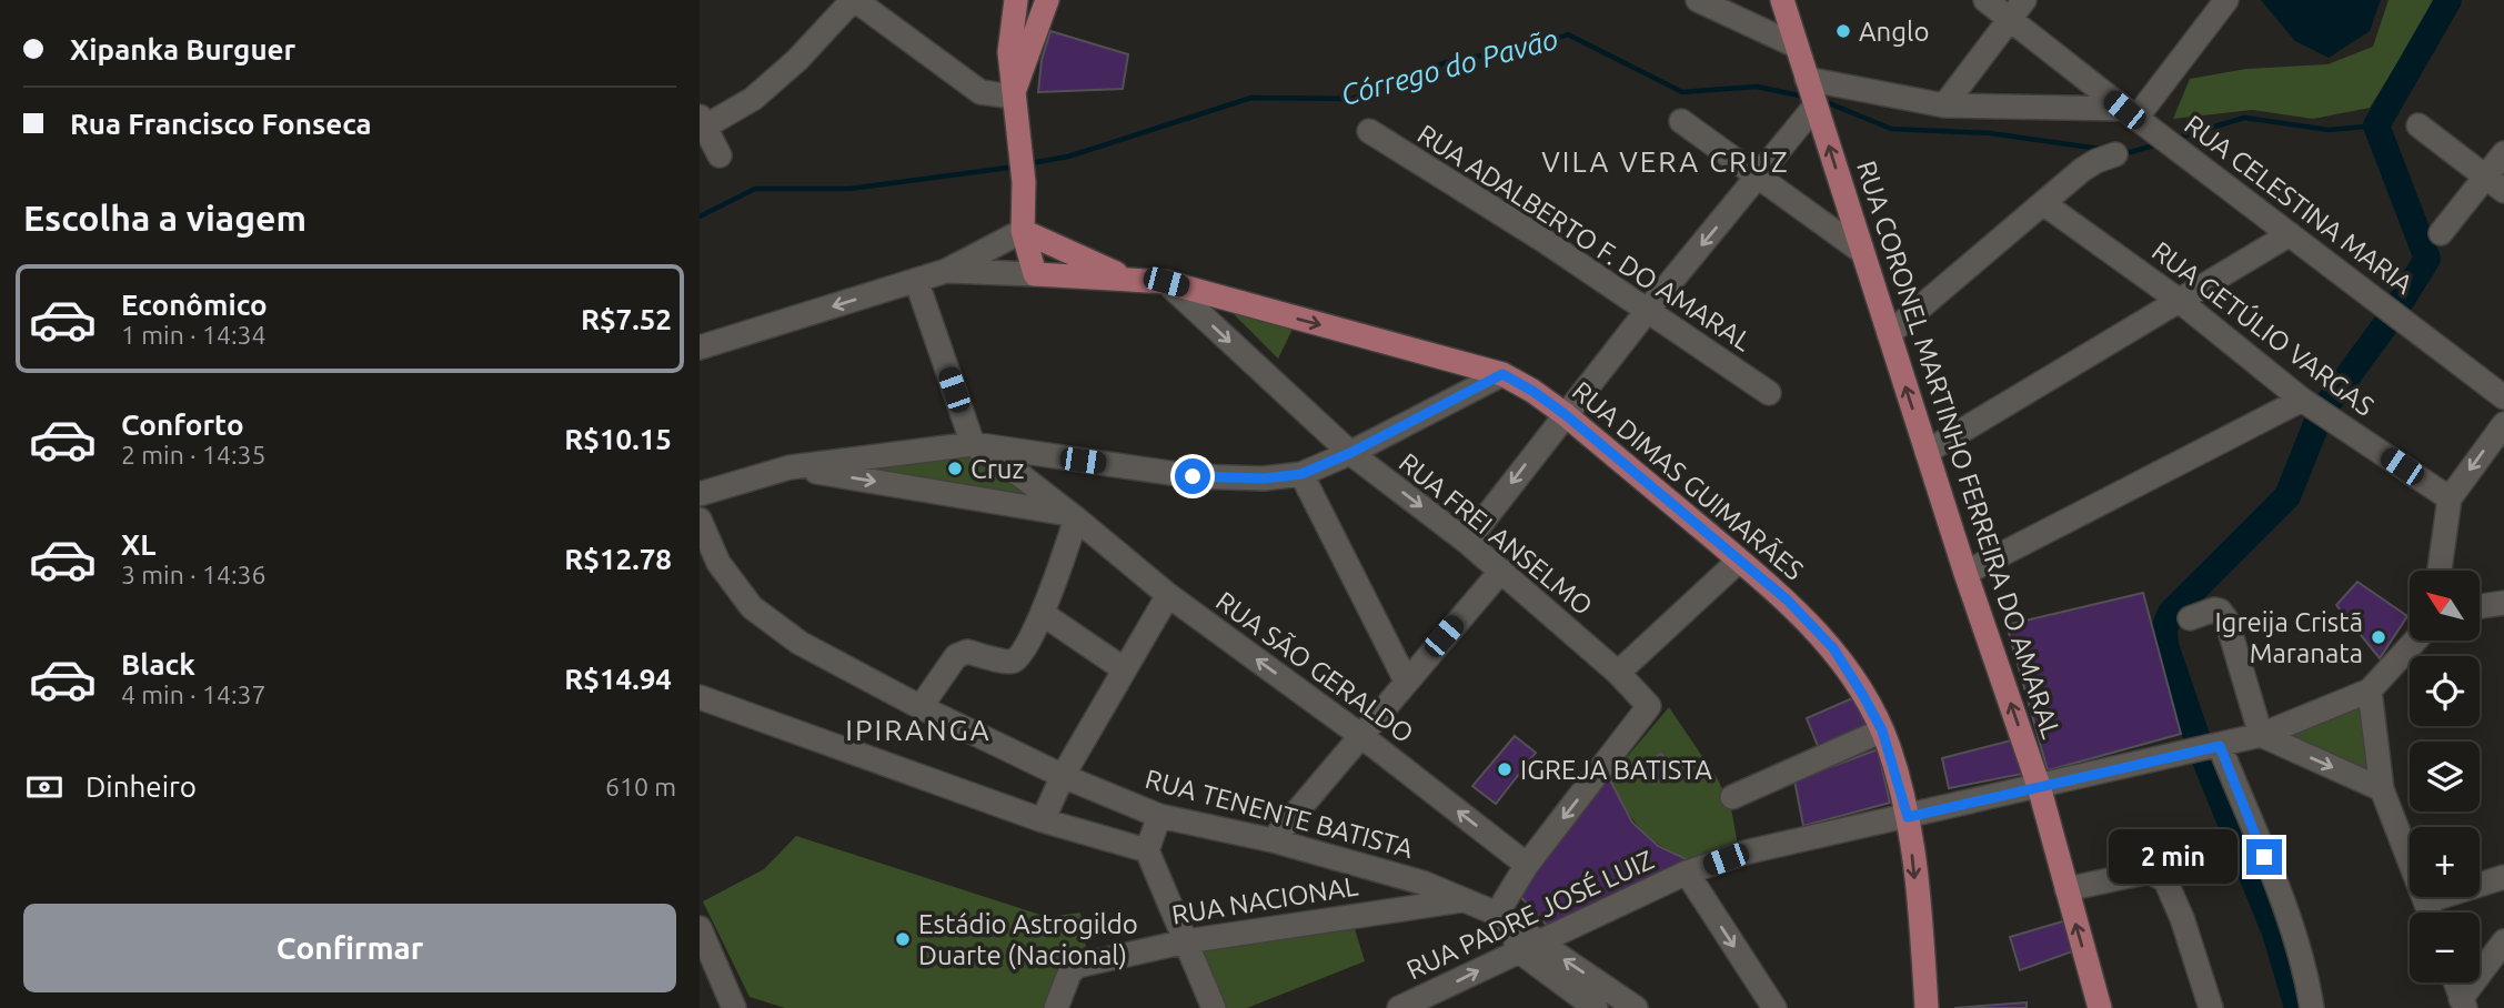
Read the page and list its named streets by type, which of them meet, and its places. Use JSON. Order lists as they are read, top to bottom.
{
  "streets": {
    "main road": ["RUA CORONEL MARTINHO FERREIRA DO AMARAL", "RUA DIMAS GUIMARÃES"],
    "street": [
      "RUA CELESTINA MARIA",
      "RUA ADALBERTO F. DO AMARAL",
      "RUA GETÚLIO VARGAS",
      "RUA FREI ANSELMO",
      "RUA SÃO GERALDO",
      "RUA TENENTE BATISTA",
      "RUA NACIONAL",
      "RUA PADRE JOSÉ LUIZ"
    ]
  },
  "crossings": [
    ["RUA CORONEL MARTINHO FERREIRA DO AMARAL", "RUA PADRE JOSÉ LUIZ"],
    ["RUA DIMAS GUIMARÃES", "RUA FREI ANSELMO"],
    ["RUA DIMAS GUIMARÃES", "RUA PADRE JOSÉ LUIZ"],
    ["RUA FREI ANSELMO", "RUA SÃO GERALDO"],
    ["RUA TENENTE BATISTA", "RUA NACIONAL"]
  ],
  "one_way": ["RUA CORONEL MARTINHO FERREIRA DO AMARAL", "RUA SÃO GERALDO"],
  "districts": ["VILA VERA CRUZ", "IPIRANGA"],
  "water": ["Córrego do Pavão"],
  "places": [
    "Anglo",
    "Cruz",
    "Igreija Cristã Maranata",
    "IGREJA BATISTA",
    "Estádio Astrogildo Duarte (Nacional)"
  ],
  "north": "top left",
  "page": {
    "banner": ["Xipanka Burguer", "Rua Francisco Fonseca"],
    "heading": "Escolha a viagem",
    "list": [
      {
        "name": "Econômico",
        "note": "1 min · 14:34",
        "value": "R$7.52"
      },
      {
        "name": "Conforto",
        "note": "2 min · 14:35",
        "value": "R$10.15"
      },
      {
        "name": "XL",
        "note": "3 min · 14:36",
        "value": "R$12.78"
      },
      {
        "name": "Black",
        "note": "4 min · 14:37",
        "value": "R$14.94"
      }
    ],
    "map_buttons": ["+", "−"],
    "pay": ["Dinheiro", "610 m"],
    "bubble": "2 min",
    "buttons": "Confirmar"
  }
}
